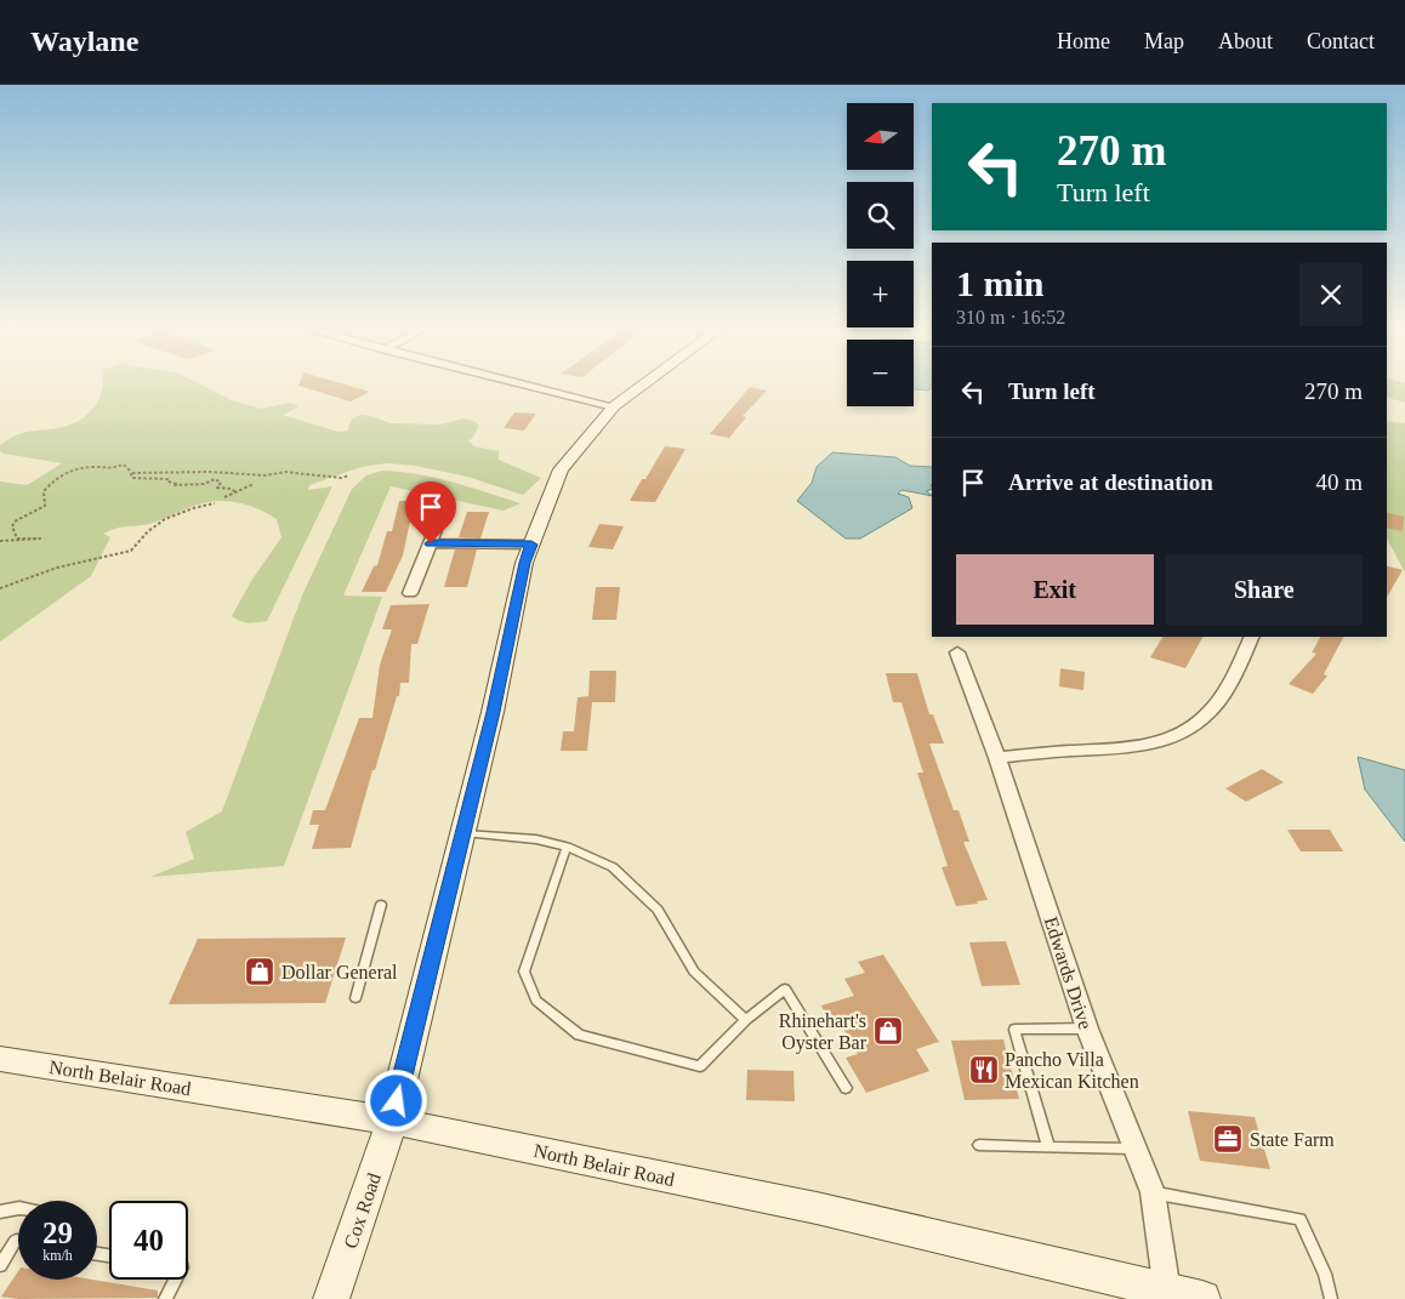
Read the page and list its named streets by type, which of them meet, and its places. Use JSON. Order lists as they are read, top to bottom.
{
  "streets": {
    "street": ["Edwards Drive", "North Belair Road", "Cox Road"]
  },
  "crossings": [
    ["Edwards Drive", "North Belair Road"],
    ["North Belair Road", "Cox Road"]
  ],
  "places": {
    "shop": ["Dollar General", "Rhinehart's Oyster Bar"],
    "restaurant": ["Pancho Villa Mexican Kitchen"],
    "office": ["State Farm"]
  },
  "north": "left",
  "page": {
    "header": "Waylane",
    "nav": [
      "Home",
      "Map",
      "About",
      "Contact"
    ],
    "map_buttons": ["+", "−"],
    "turn": ["270 m", "Turn left"],
    "heading": ["1 min", "310 m · 16:52"],
    "list": [
      {
        "name": "Turn left",
        "value": "270 m"
      },
      {
        "name": "Arrive at destination",
        "value": "40 m"
      }
    ],
    "buttons": ["Exit", "Share"],
    "speed": "29 km/h",
    "limit": "40"
  }
}
